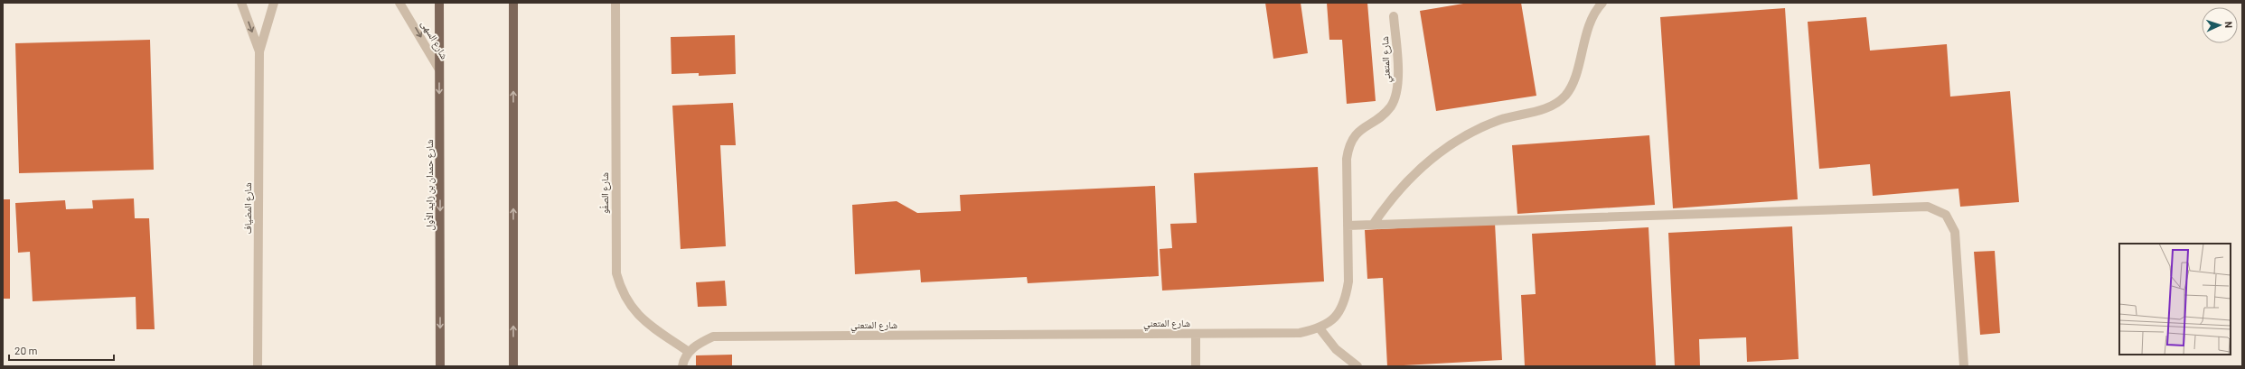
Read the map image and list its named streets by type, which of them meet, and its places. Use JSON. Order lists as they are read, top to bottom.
{
  "streets": {
    "main road": ["شارع حمدان بن زايد الأول"],
    "street": [
      "شارع السهى",
      "شارع المتعني",
      "شارع الصفُو",
      "شارع المضياف"
    ]
  },
  "crossings": [
    ["شارع السهى", "شارع حمدان بن زايد الأول"],
    ["شارع المتعني", "شارع الصفُو"]
  ],
  "one_way": ["شارع السهى"],
  "scale_bar": "20 m",
  "north": "right"
}
